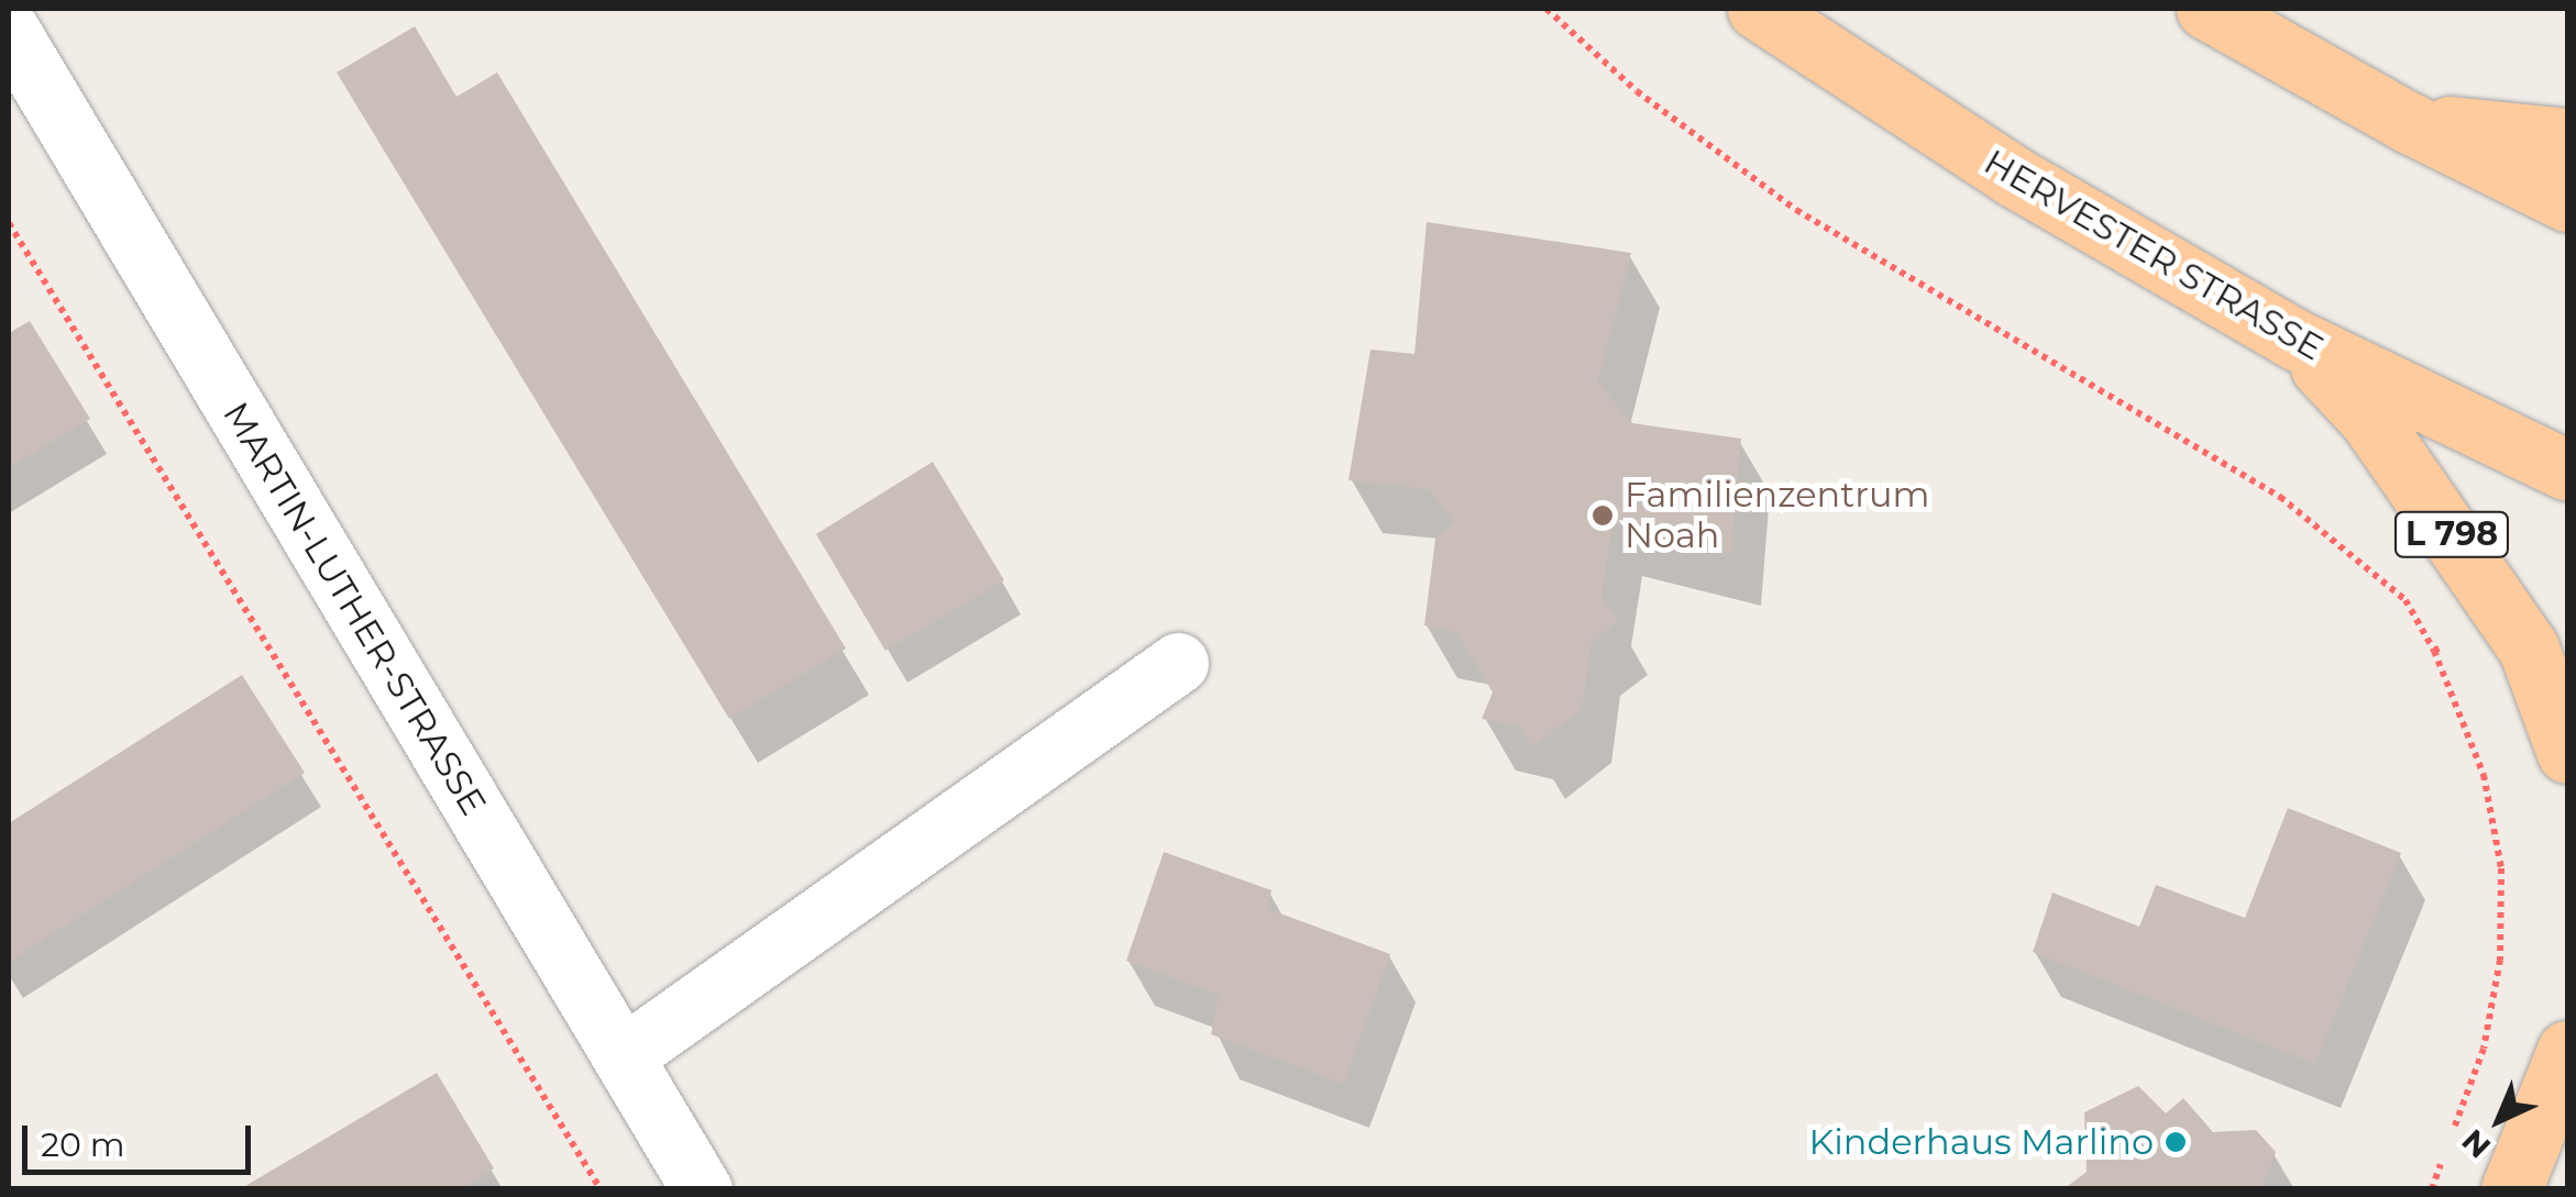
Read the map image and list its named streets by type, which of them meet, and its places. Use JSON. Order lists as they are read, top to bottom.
{
  "streets": {
    "main road": ["HERVESTER STRASSE", "L 798"],
    "street": ["MARTIN-LUTHER-STRASSE"]
  },
  "crossings": [
    ["HERVESTER STRASSE", "L 798"]
  ],
  "places": ["Familienzentrum Noah", "Kinderhaus Marlino"],
  "scale_bar": "20 m",
  "north": "bottom left"
}
